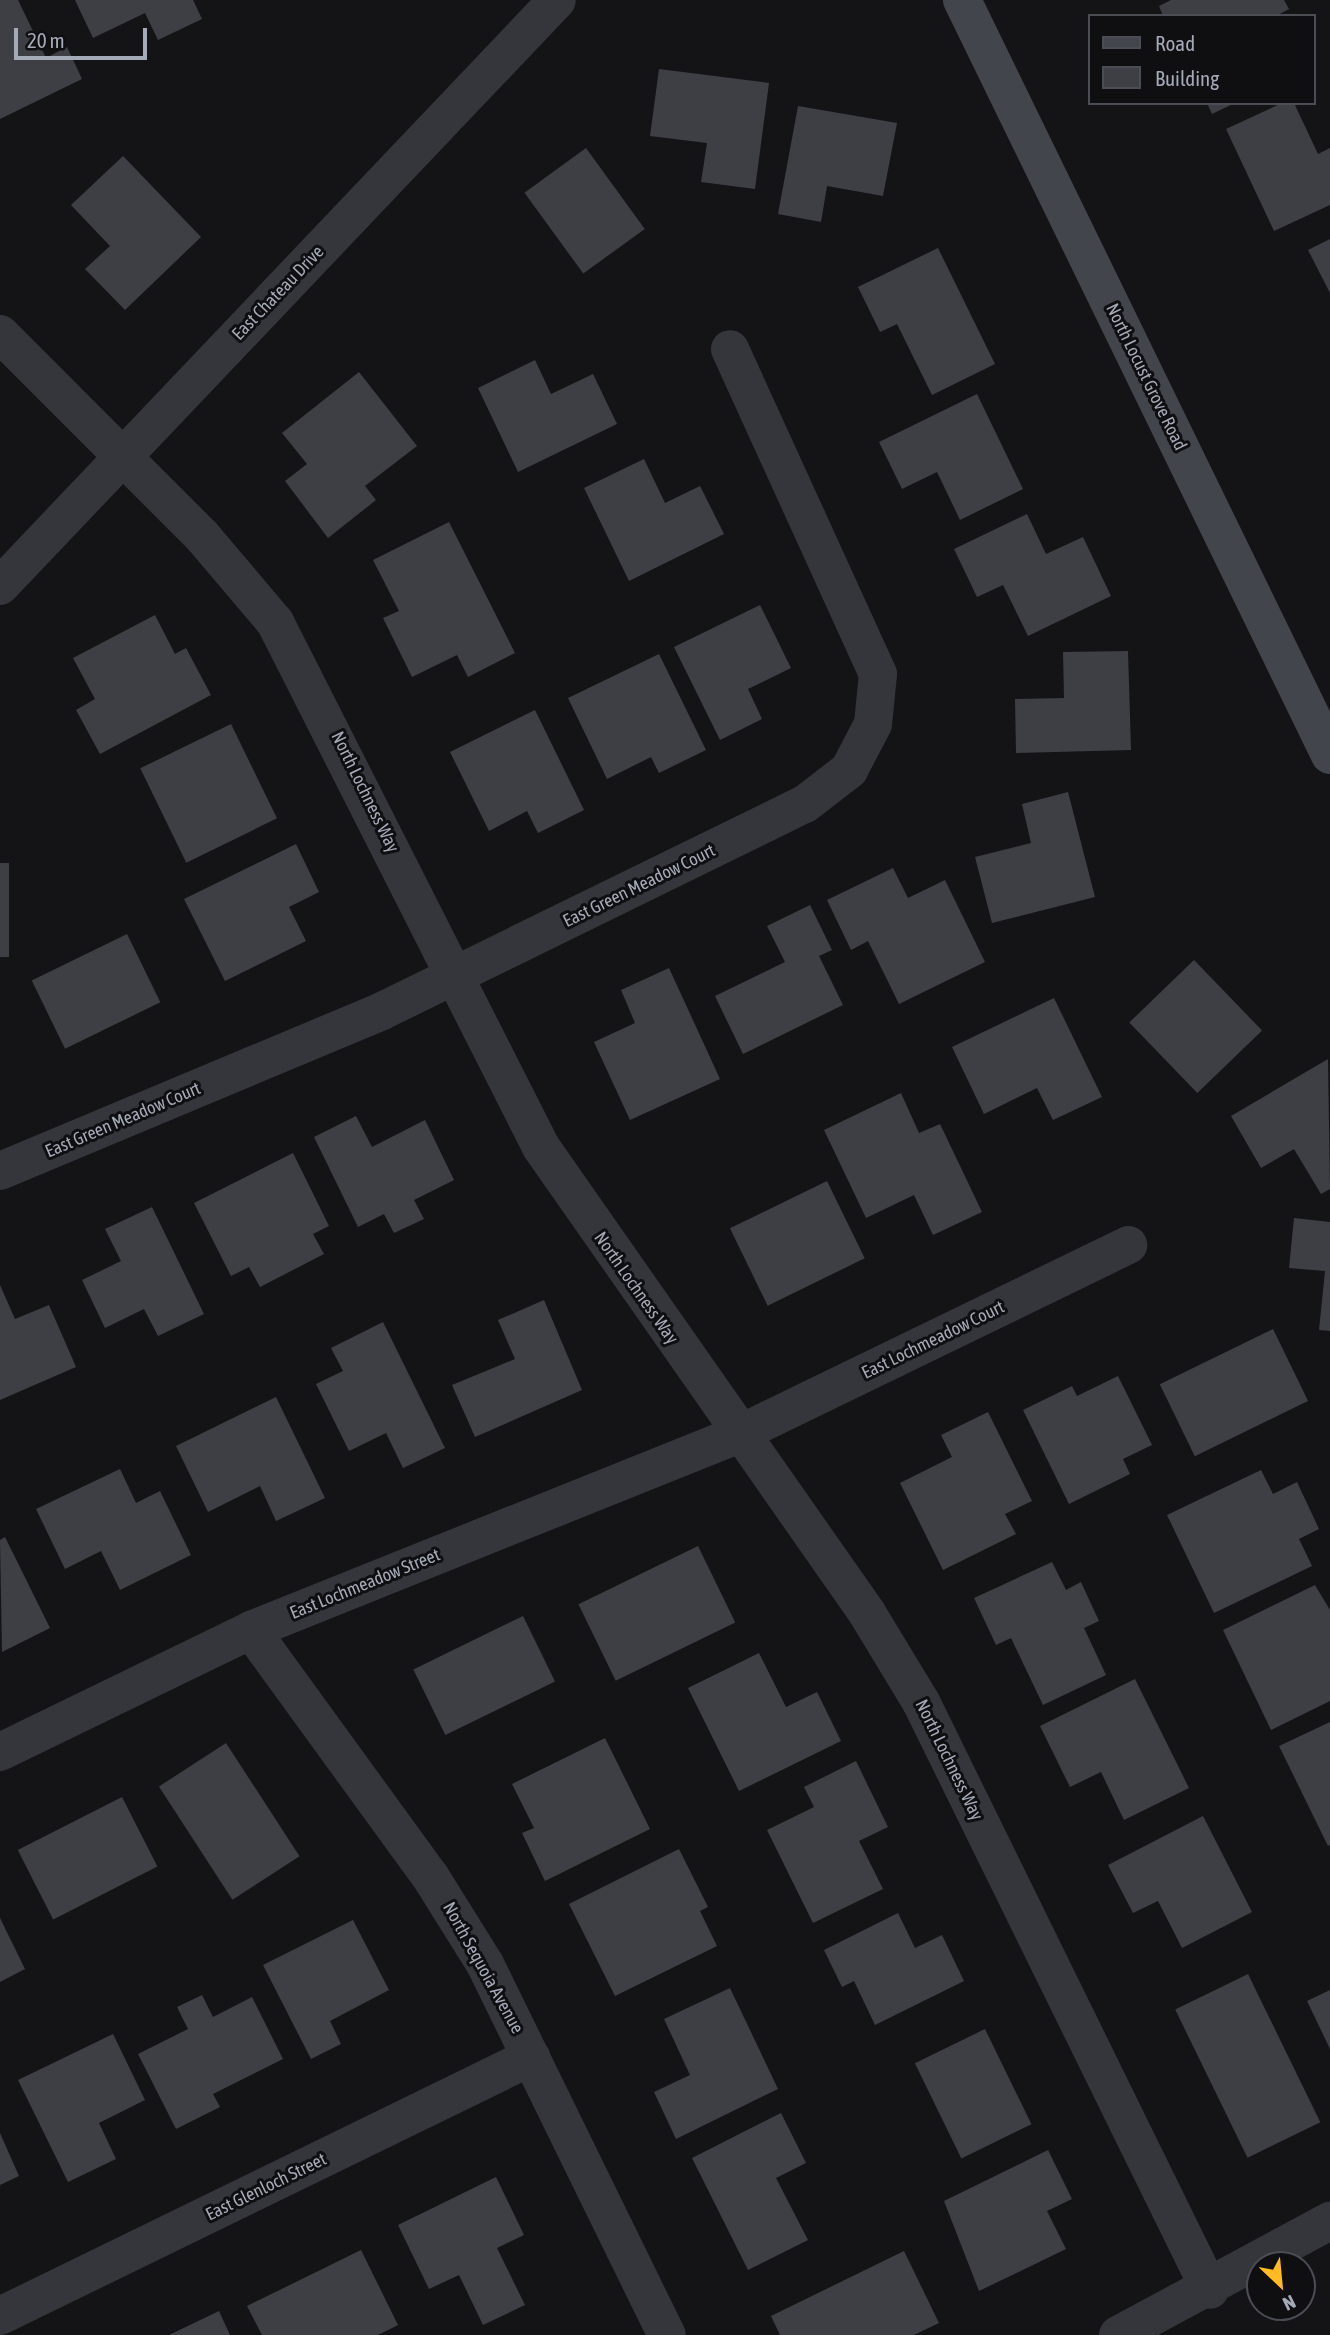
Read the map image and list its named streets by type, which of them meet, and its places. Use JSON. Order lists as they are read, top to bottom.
{
  "streets": {
    "main road": ["North Locust Grove Road"],
    "street": [
      "East Chateau Drive",
      "North Lochness Way",
      "East Green Meadow Court",
      "East Lochmeadow Court",
      "East Lochmeadow Street",
      "North Sequoia Avenue",
      "East Glenloch Street"
    ]
  },
  "crossings": [
    ["East Chateau Drive", "North Lochness Way"],
    ["North Lochness Way", "East Green Meadow Court"],
    ["North Lochness Way", "East Lochmeadow Court"],
    ["North Lochness Way", "East Lochmeadow Street"],
    ["East Lochmeadow Court", "East Lochmeadow Street"],
    ["East Lochmeadow Street", "North Sequoia Avenue"],
    ["North Sequoia Avenue", "East Glenloch Street"]
  ],
  "legend": ["Road", "Building"],
  "scale_bar": "20 m",
  "north": "bottom right"
}
